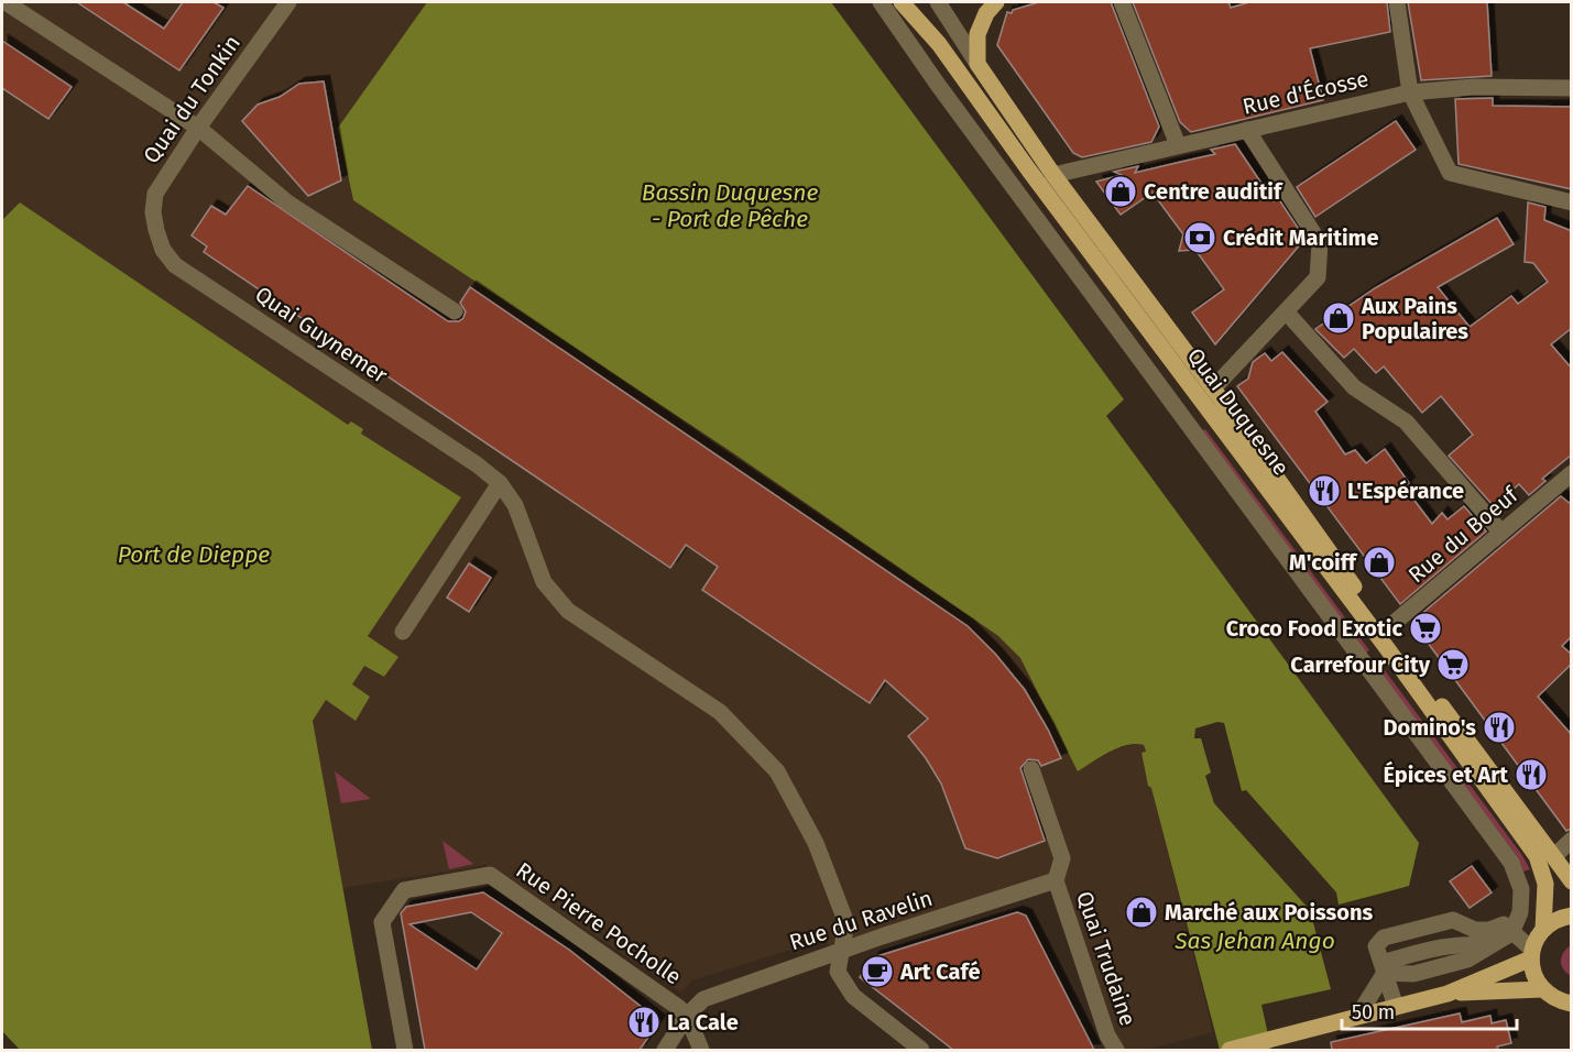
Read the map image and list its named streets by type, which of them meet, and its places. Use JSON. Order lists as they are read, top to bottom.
{
  "streets": {
    "main road": ["Quai Duquesne"],
    "street": [
      "Rue d'Écosse",
      "Quai du Tonkin",
      "Quai Guynemer",
      "Rue du Boeuf",
      "Rue du Ravelin",
      "Rue Pierre Pocholle",
      "Quai Trudaine"
    ]
  },
  "crossings": [
    ["Rue d'Écosse", "Quai Duquesne"],
    ["Quai du Tonkin", "Quai Guynemer"],
    ["Quai Guynemer", "Rue du Ravelin"],
    ["Quai Duquesne", "Rue du Boeuf"],
    ["Rue du Ravelin", "Rue Pierre Pocholle"],
    ["Rue du Ravelin", "Quai Trudaine"]
  ],
  "water": ["Bassin Duquesne - Port de Pêche", "Port de Dieppe", "Sas Jehan Ango"],
  "places": {
    "shop": [
      "Centre auditif",
      "Aux Pains Populaires",
      "M'coiff",
      "Marché aux Poissons"
    ],
    "bank": ["Crédit Maritime"],
    "restaurant": [
      "L'Espérance",
      "Domino's",
      "Épices et Art",
      "La Cale"
    ],
    "supermarket": ["Croco Food Exotic", "Carrefour City"],
    "cafe": ["Art Café"]
  },
  "scale_bar": "50 m"
}
